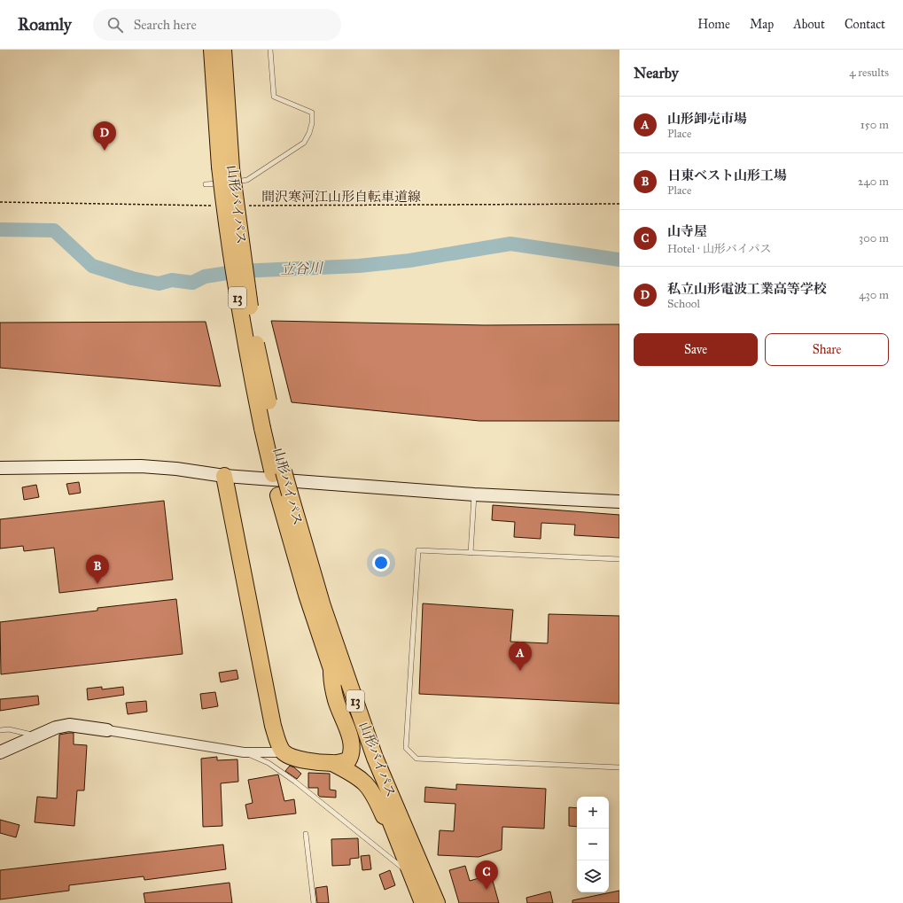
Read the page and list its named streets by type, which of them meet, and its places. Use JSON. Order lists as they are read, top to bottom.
{
  "streets": {
    "highway": ["山形バイパス", "13"],
    "path": ["間沢寒河江山形自転車道線"]
  },
  "water": ["立谷川"],
  "page": {
    "header": "Roamly",
    "search": "Search here",
    "nav": [
      "Home",
      "Map",
      "About",
      "Contact"
    ],
    "heading": ["Nearby", "4 results"],
    "list": [
      {
        "mark": "A",
        "name": "山形卸売市場",
        "note": "Place",
        "value": "150 m"
      },
      {
        "mark": "B",
        "name": "日東ベスト山形工場",
        "note": "Place",
        "value": "240 m"
      },
      {
        "mark": "C",
        "name": "山寺屋",
        "note": "Hotel · 山形バイパス",
        "value": "300 m"
      },
      {
        "mark": "D",
        "name": "私立山形電波工業高等学校",
        "note": "School",
        "value": "430 m"
      }
    ],
    "pins": [
      "D",
      "B",
      "A",
      "C"
    ],
    "buttons": ["Save", "Share"],
    "map_buttons": ["+", "−"]
  }
}
